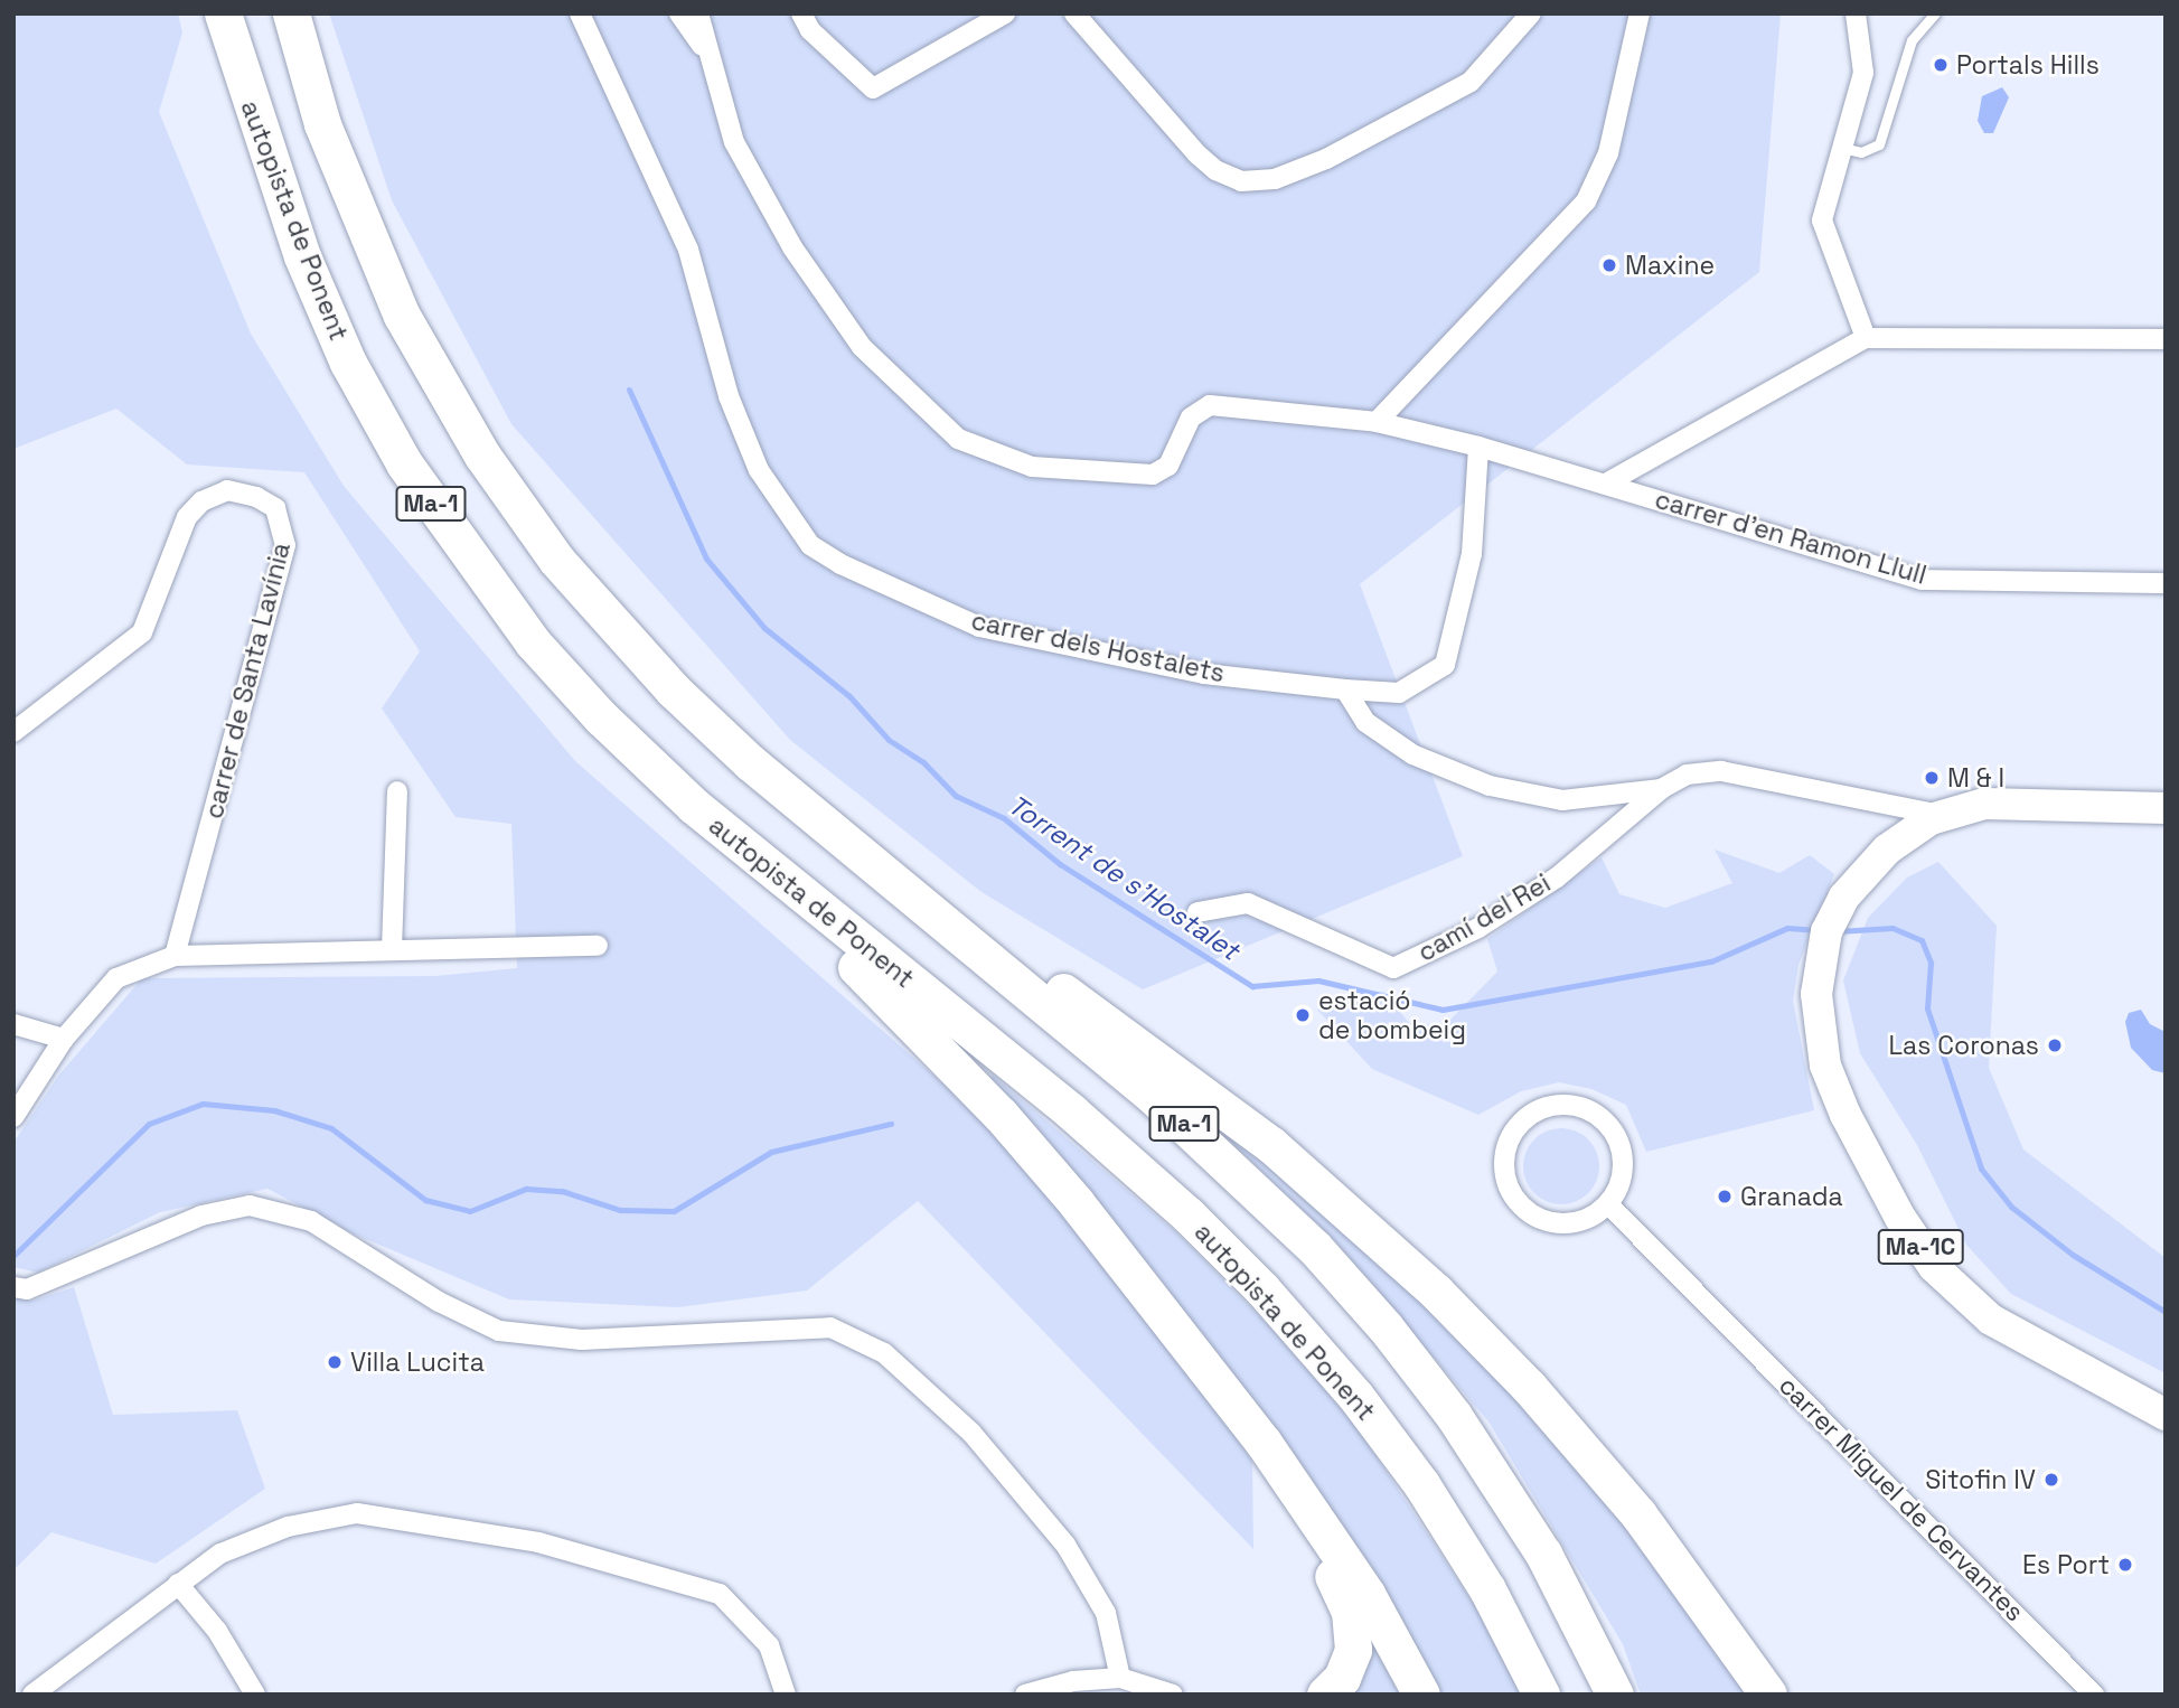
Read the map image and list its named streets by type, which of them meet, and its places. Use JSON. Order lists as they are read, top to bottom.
{
  "streets": {
    "highway": ["autopista de Ponent", "Ma-1"],
    "main road": ["Ma-1C"],
    "street": [
      "carrer d'en Ramon Llull",
      "carrer dels Hostalets",
      "carrer de Santa Lavínia",
      "camí del Rei",
      "carrer Miguel de Cervantes"
    ]
  },
  "crossings": [
    ["carrer d'en Ramon Llull", "carrer dels Hostalets"]
  ],
  "water": ["Torrent de s'Hostalet"],
  "places": [
    "Portals Hills",
    "Maxine",
    "M & I",
    "estació de bombeig",
    "Las Coronas",
    "Granada",
    "Villa Lucita",
    "Sitofin IV",
    "Es Port"
  ]
}
